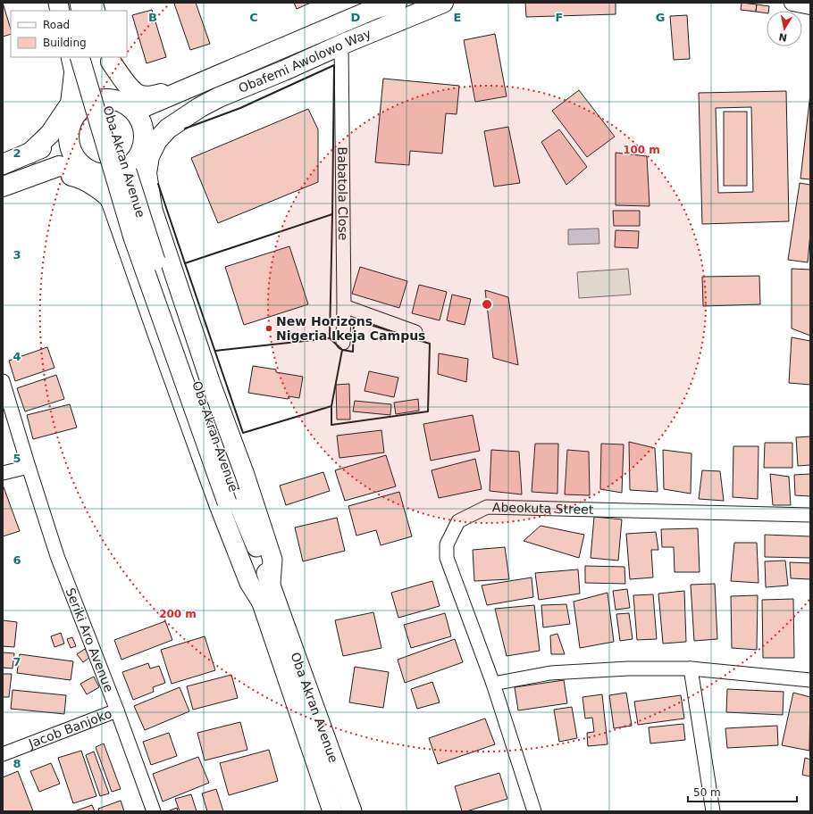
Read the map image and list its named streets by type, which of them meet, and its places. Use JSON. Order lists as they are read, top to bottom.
{
  "streets": {
    "main road": ["Obafemi Awolowo Way", "Oba Akran Avenue"],
    "street": [
      "Babatola Close",
      "Abeokuta Street",
      "Seriki Aro Avenue",
      "Jacob Banjoko"
    ]
  },
  "crossings": [
    ["Obafemi Awolowo Way", "Babatola Close"],
    ["Seriki Aro Avenue", "Jacob Banjoko"]
  ],
  "places": ["New Horizons Nigeria Ikeja Campus"],
  "legend": ["Road", "Building"],
  "scale_bar": "50 m",
  "north": "bottom",
  "grid": {
    "columns": [
      "B",
      "C",
      "D",
      "E",
      "F",
      "G"
    ],
    "rows": [
      "2",
      "3",
      "4",
      "5",
      "6",
      "7",
      "8"
    ]
  },
  "rings": ["100 m", "200 m"]
}
